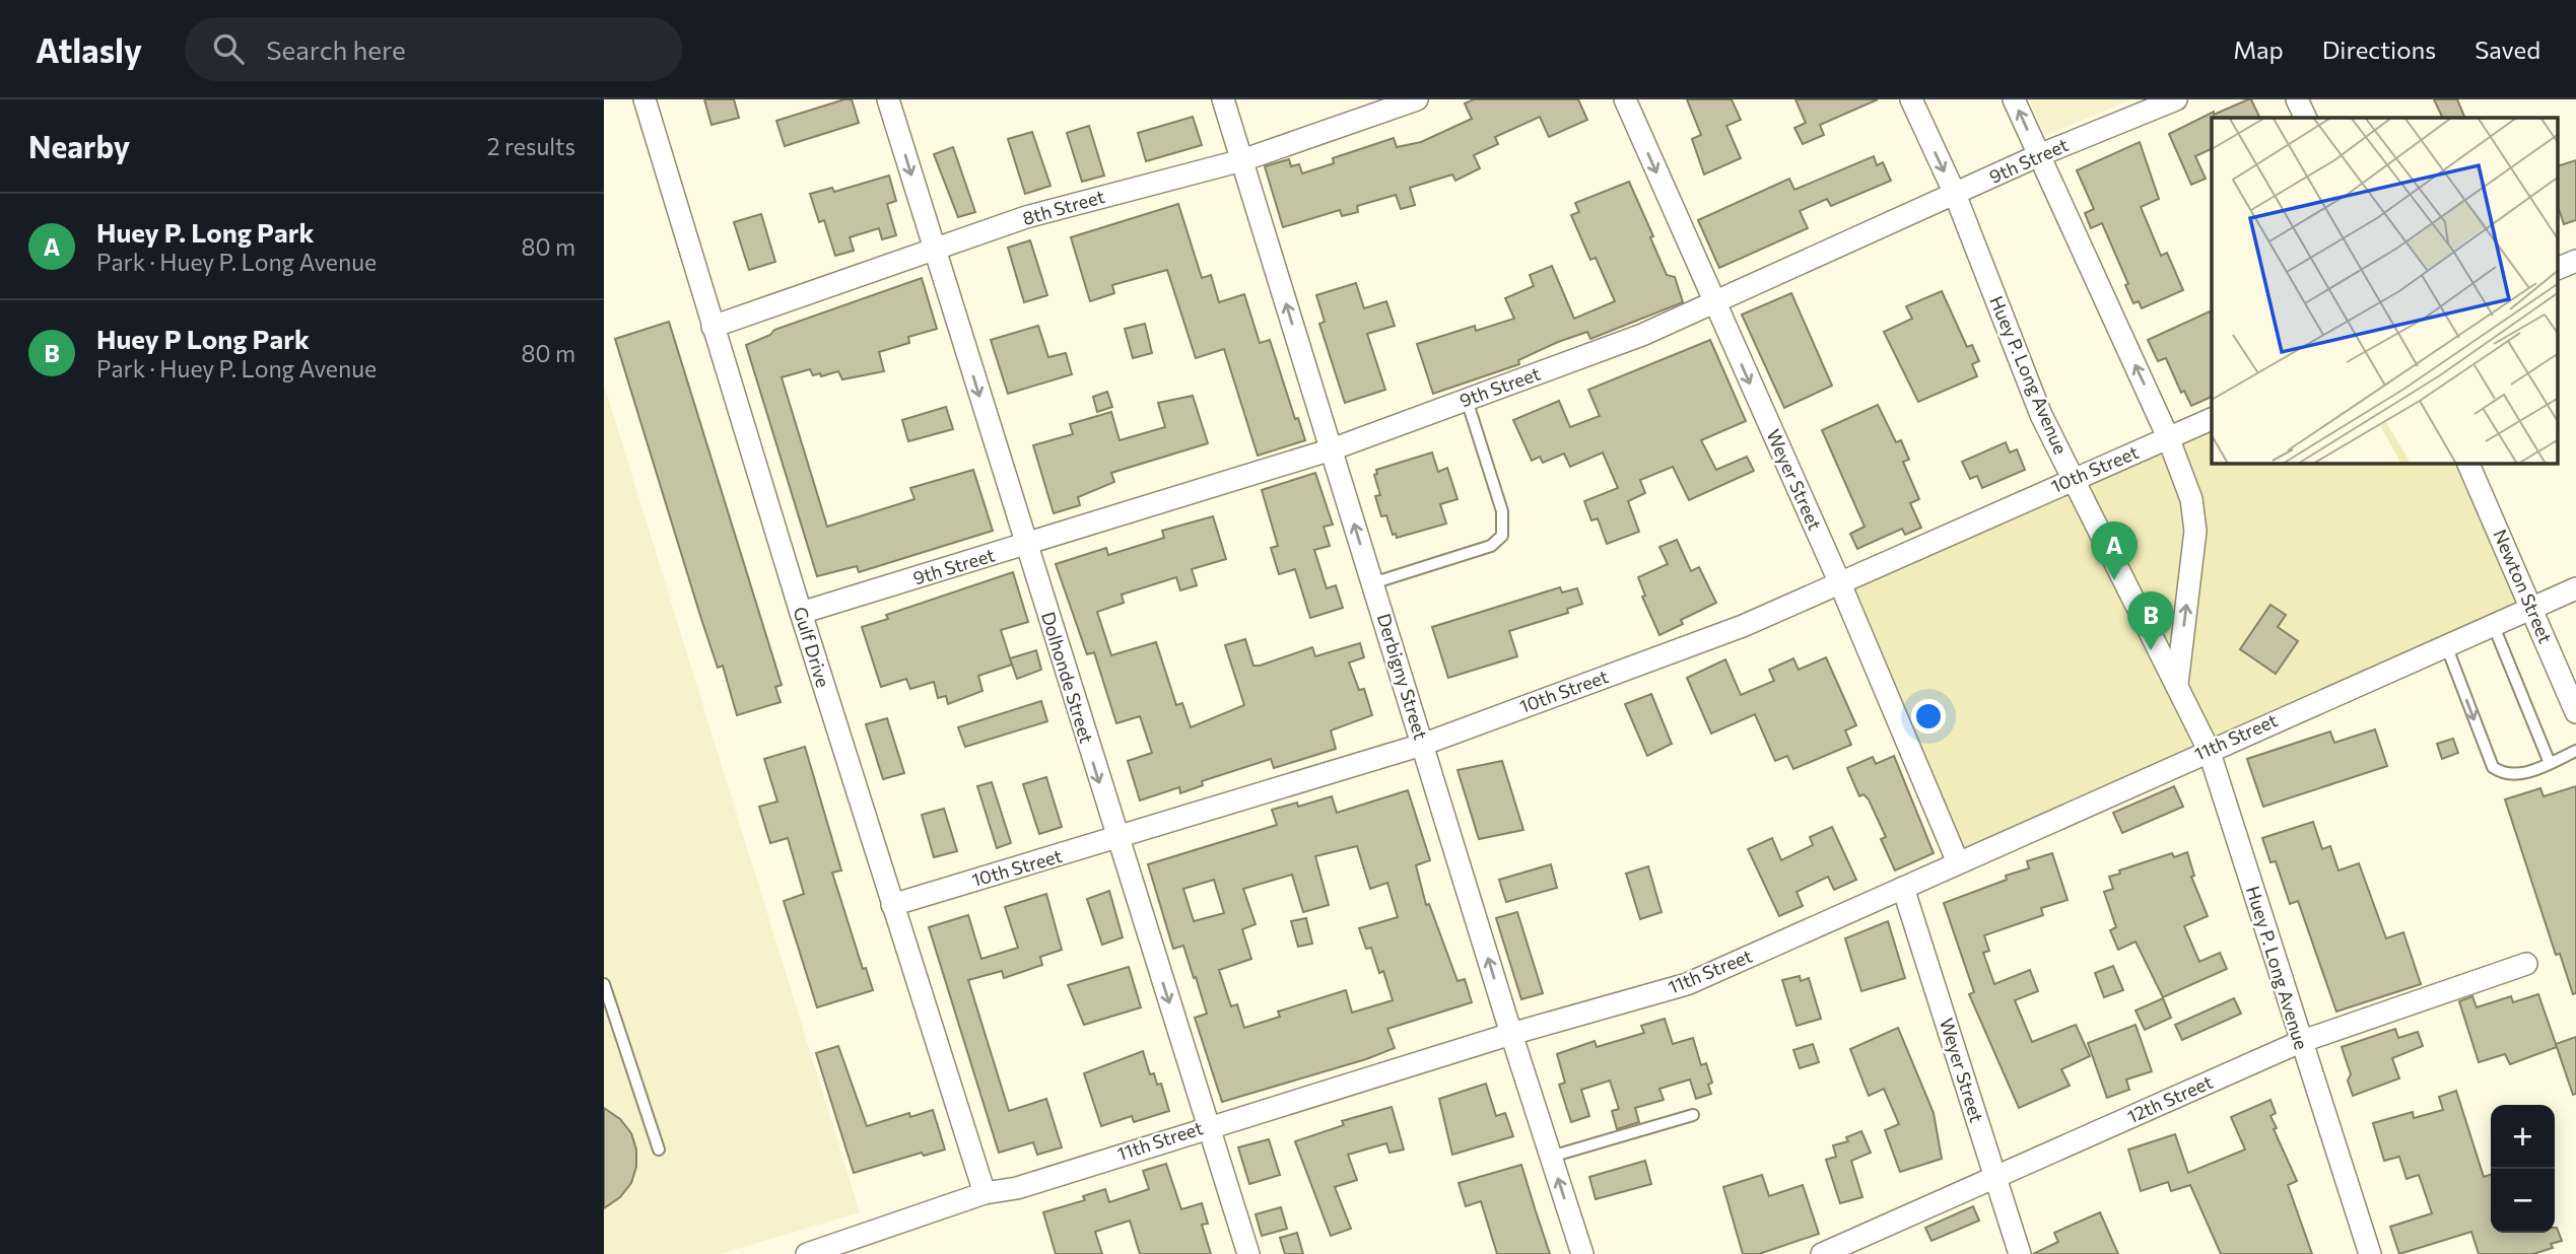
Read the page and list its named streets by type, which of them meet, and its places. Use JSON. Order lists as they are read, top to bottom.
{
  "streets": {
    "street": [
      "9th Street",
      "8th Street",
      "Huey P. Long Avenue",
      "10th Street",
      "Weyer Street",
      "Newton Street",
      "Gulf Drive",
      "Derbigny Street",
      "Dolhonde Street",
      "11th Street",
      "12th Street"
    ]
  },
  "crossings": [
    ["9th Street", "Huey P. Long Avenue"],
    ["9th Street", "Weyer Street"],
    ["9th Street", "Gulf Drive"],
    ["9th Street", "Derbigny Street"],
    ["9th Street", "Dolhonde Street"],
    ["8th Street", "Gulf Drive"],
    ["8th Street", "Derbigny Street"],
    ["8th Street", "Dolhonde Street"],
    ["Huey P. Long Avenue", "10th Street"],
    ["Huey P. Long Avenue", "11th Street"],
    ["Huey P. Long Avenue", "12th Street"],
    ["10th Street", "Weyer Street"],
    ["10th Street", "Gulf Drive"],
    ["10th Street", "Derbigny Street"],
    ["10th Street", "Dolhonde Street"],
    ["Weyer Street", "11th Street"],
    ["Weyer Street", "12th Street"],
    ["Newton Street", "11th Street"],
    ["Gulf Drive", "11th Street"],
    ["Derbigny Street", "11th Street"],
    ["Dolhonde Street", "11th Street"]
  ],
  "one_way": ["Weyer Street", "Derbigny Street", "Dolhonde Street"],
  "page": {
    "header": "Atlasly",
    "search": "Search here",
    "nav": ["Map", "Directions", "Saved"],
    "heading": ["Nearby", "2 results"],
    "list": [
      {
        "mark": "A",
        "name": "Huey P. Long Park",
        "note": "Park · Huey P. Long Avenue",
        "value": "80 m"
      },
      {
        "mark": "B",
        "name": "Huey P Long Park",
        "note": "Park · Huey P. Long Avenue",
        "value": "80 m"
      }
    ],
    "pins": ["A", "B"],
    "map_buttons": ["+", "−"]
  }
}
